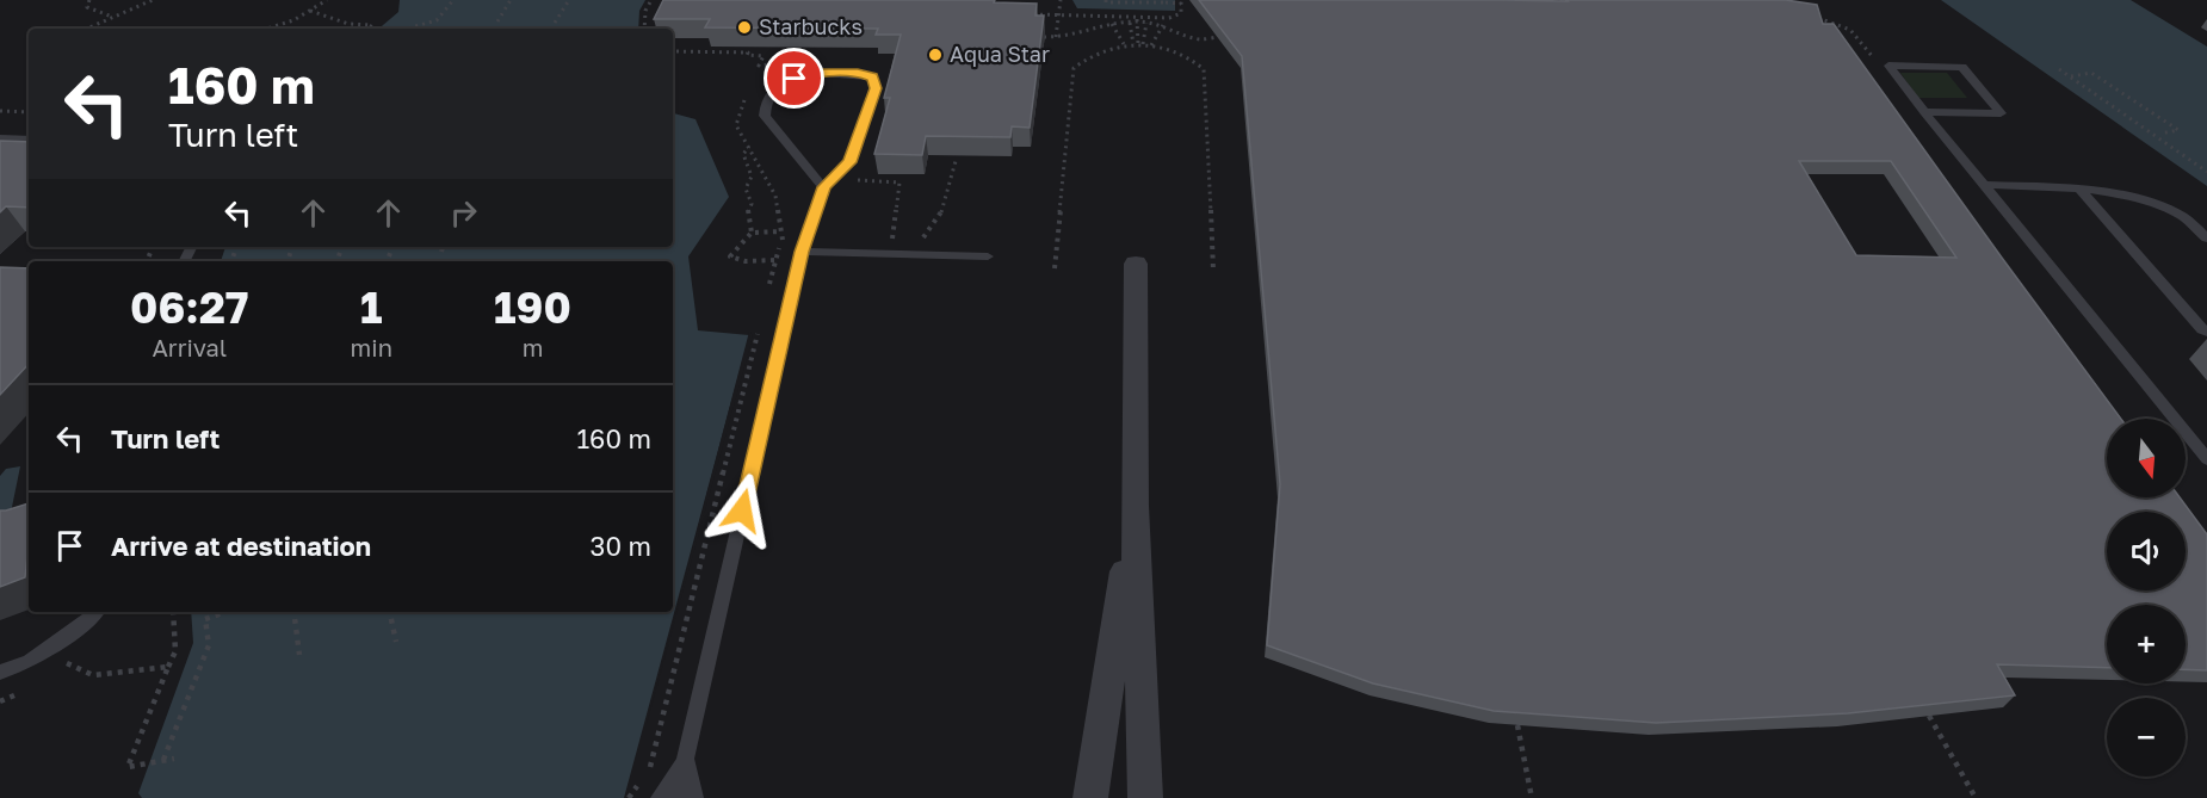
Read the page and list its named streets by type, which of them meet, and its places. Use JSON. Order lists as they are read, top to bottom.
{
  "places": ["Starbucks", "Aqua Star"],
  "north": "bottom",
  "page": {
    "turn": ["160 m", "Turn left"],
    "eta": [
      "06:27",
      "Arrival",
      "1",
      "min",
      "190",
      "m"
    ],
    "list": [
      {
        "name": "Turn left",
        "value": "160 m"
      },
      {
        "name": "Arrive at destination",
        "value": "30 m"
      }
    ],
    "map_buttons": ["+", "−"]
  }
}
